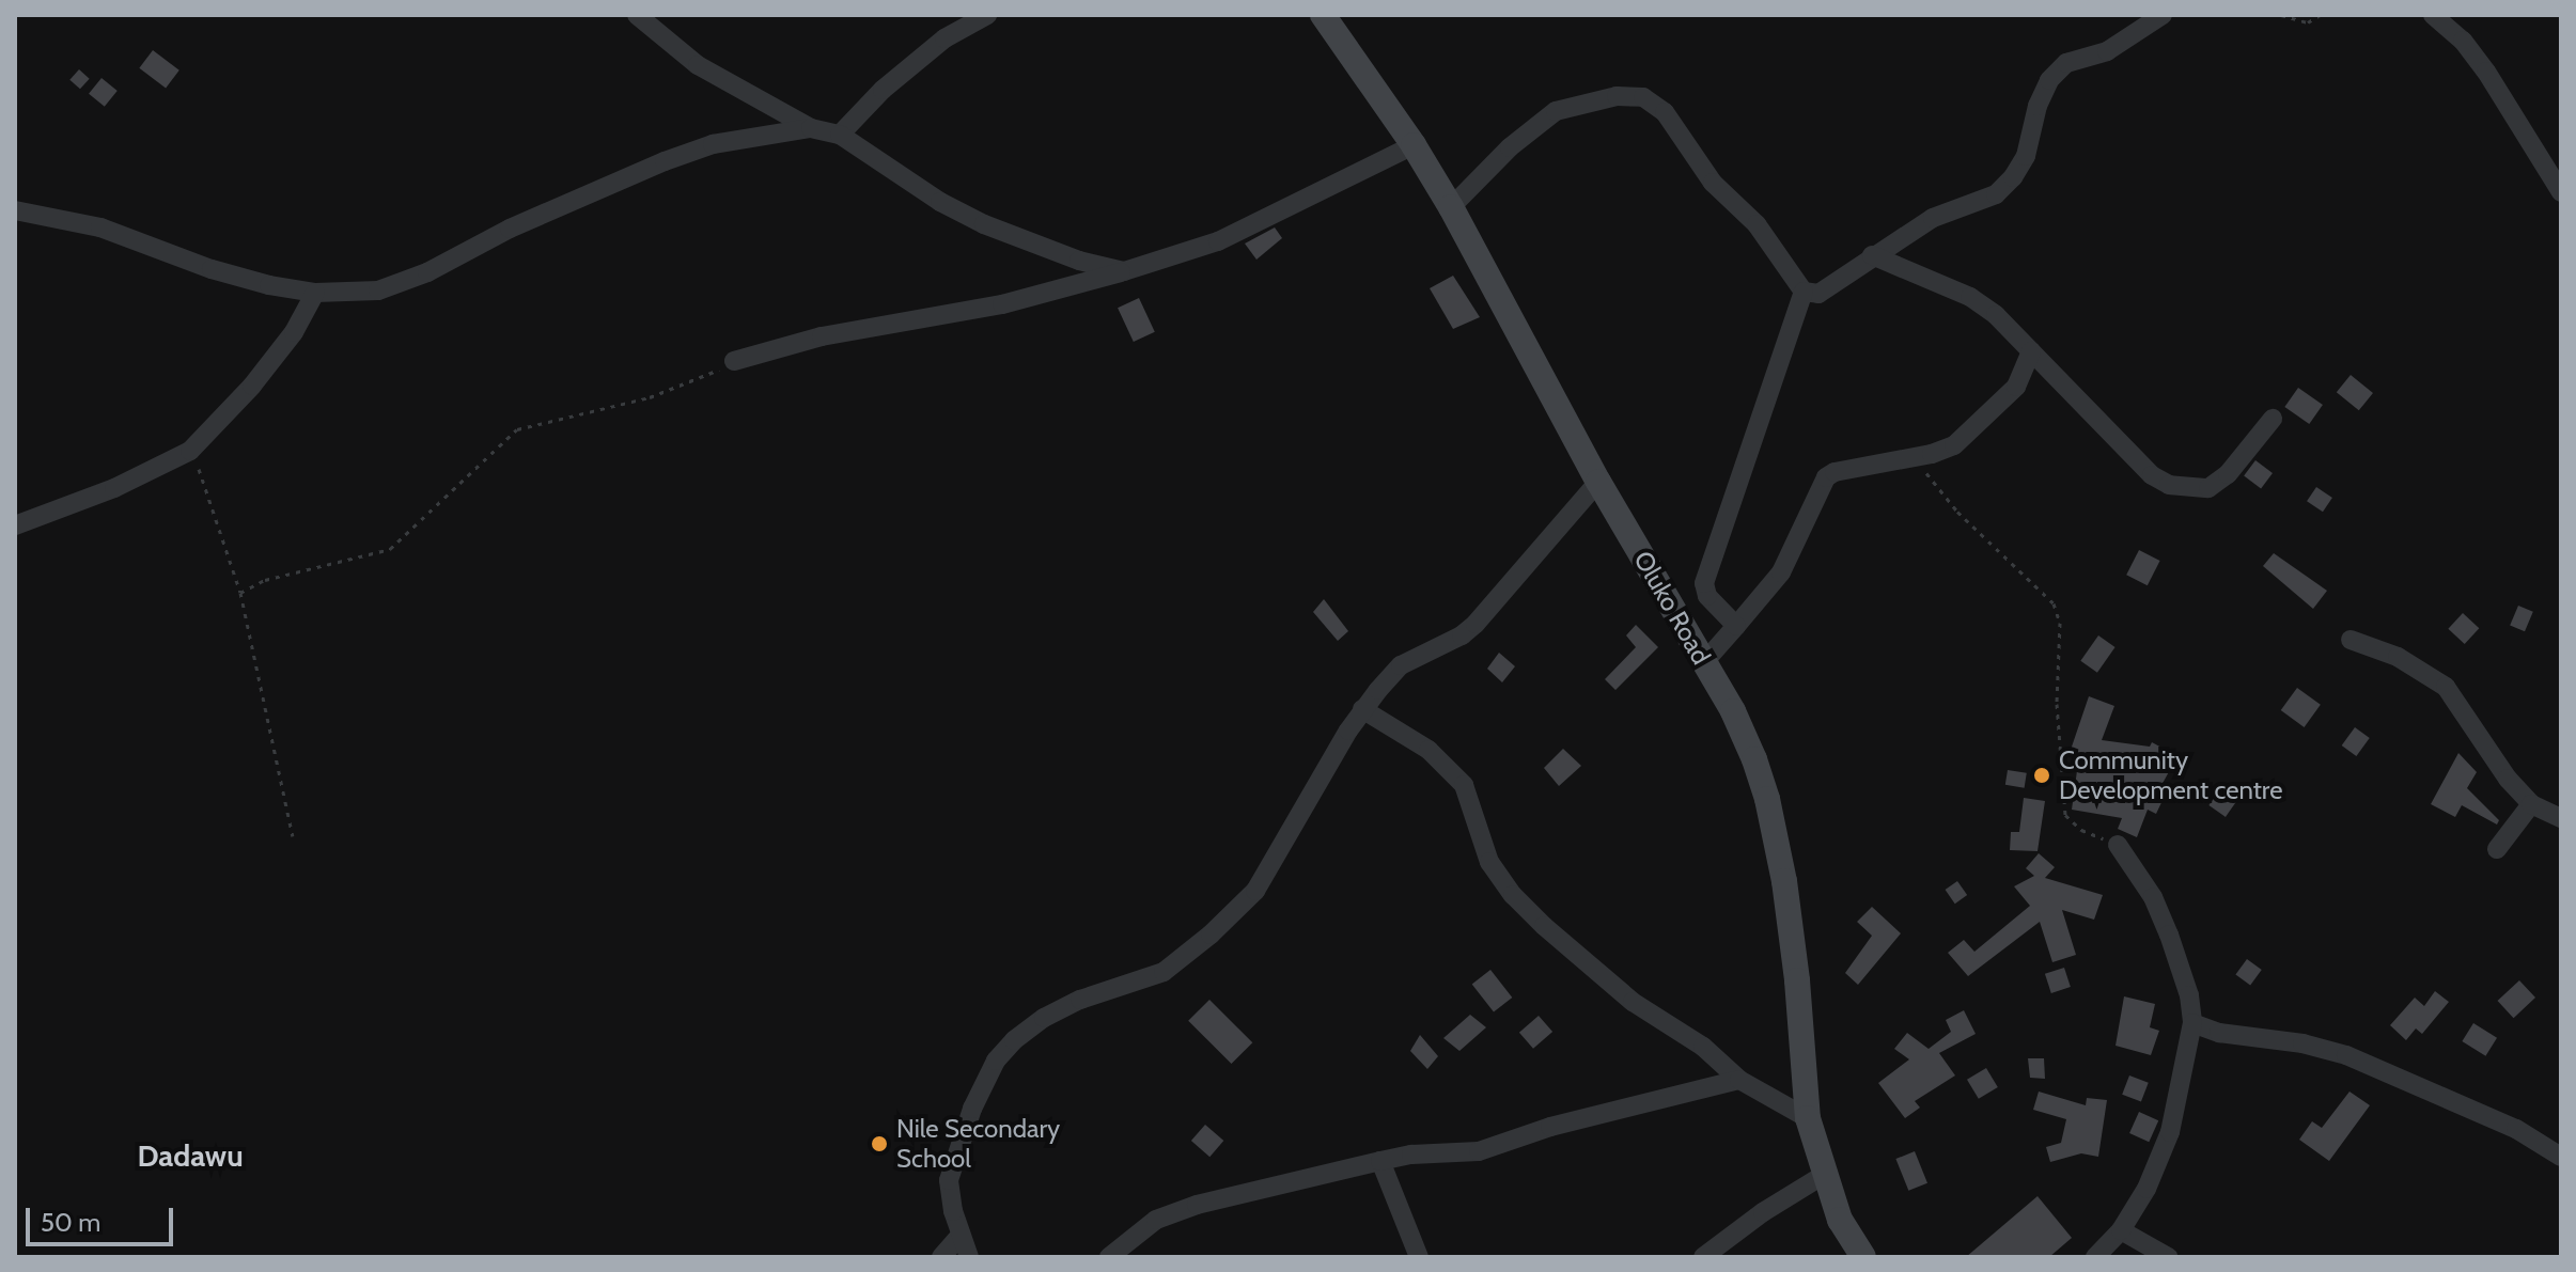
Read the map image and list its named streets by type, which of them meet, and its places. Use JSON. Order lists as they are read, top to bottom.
{
  "streets": {
    "main road": ["Oluko Road"]
  },
  "districts": ["Dadawu"],
  "places": ["Community Development centre", "Nile Secondary School"],
  "scale_bar": "50 m"
}
